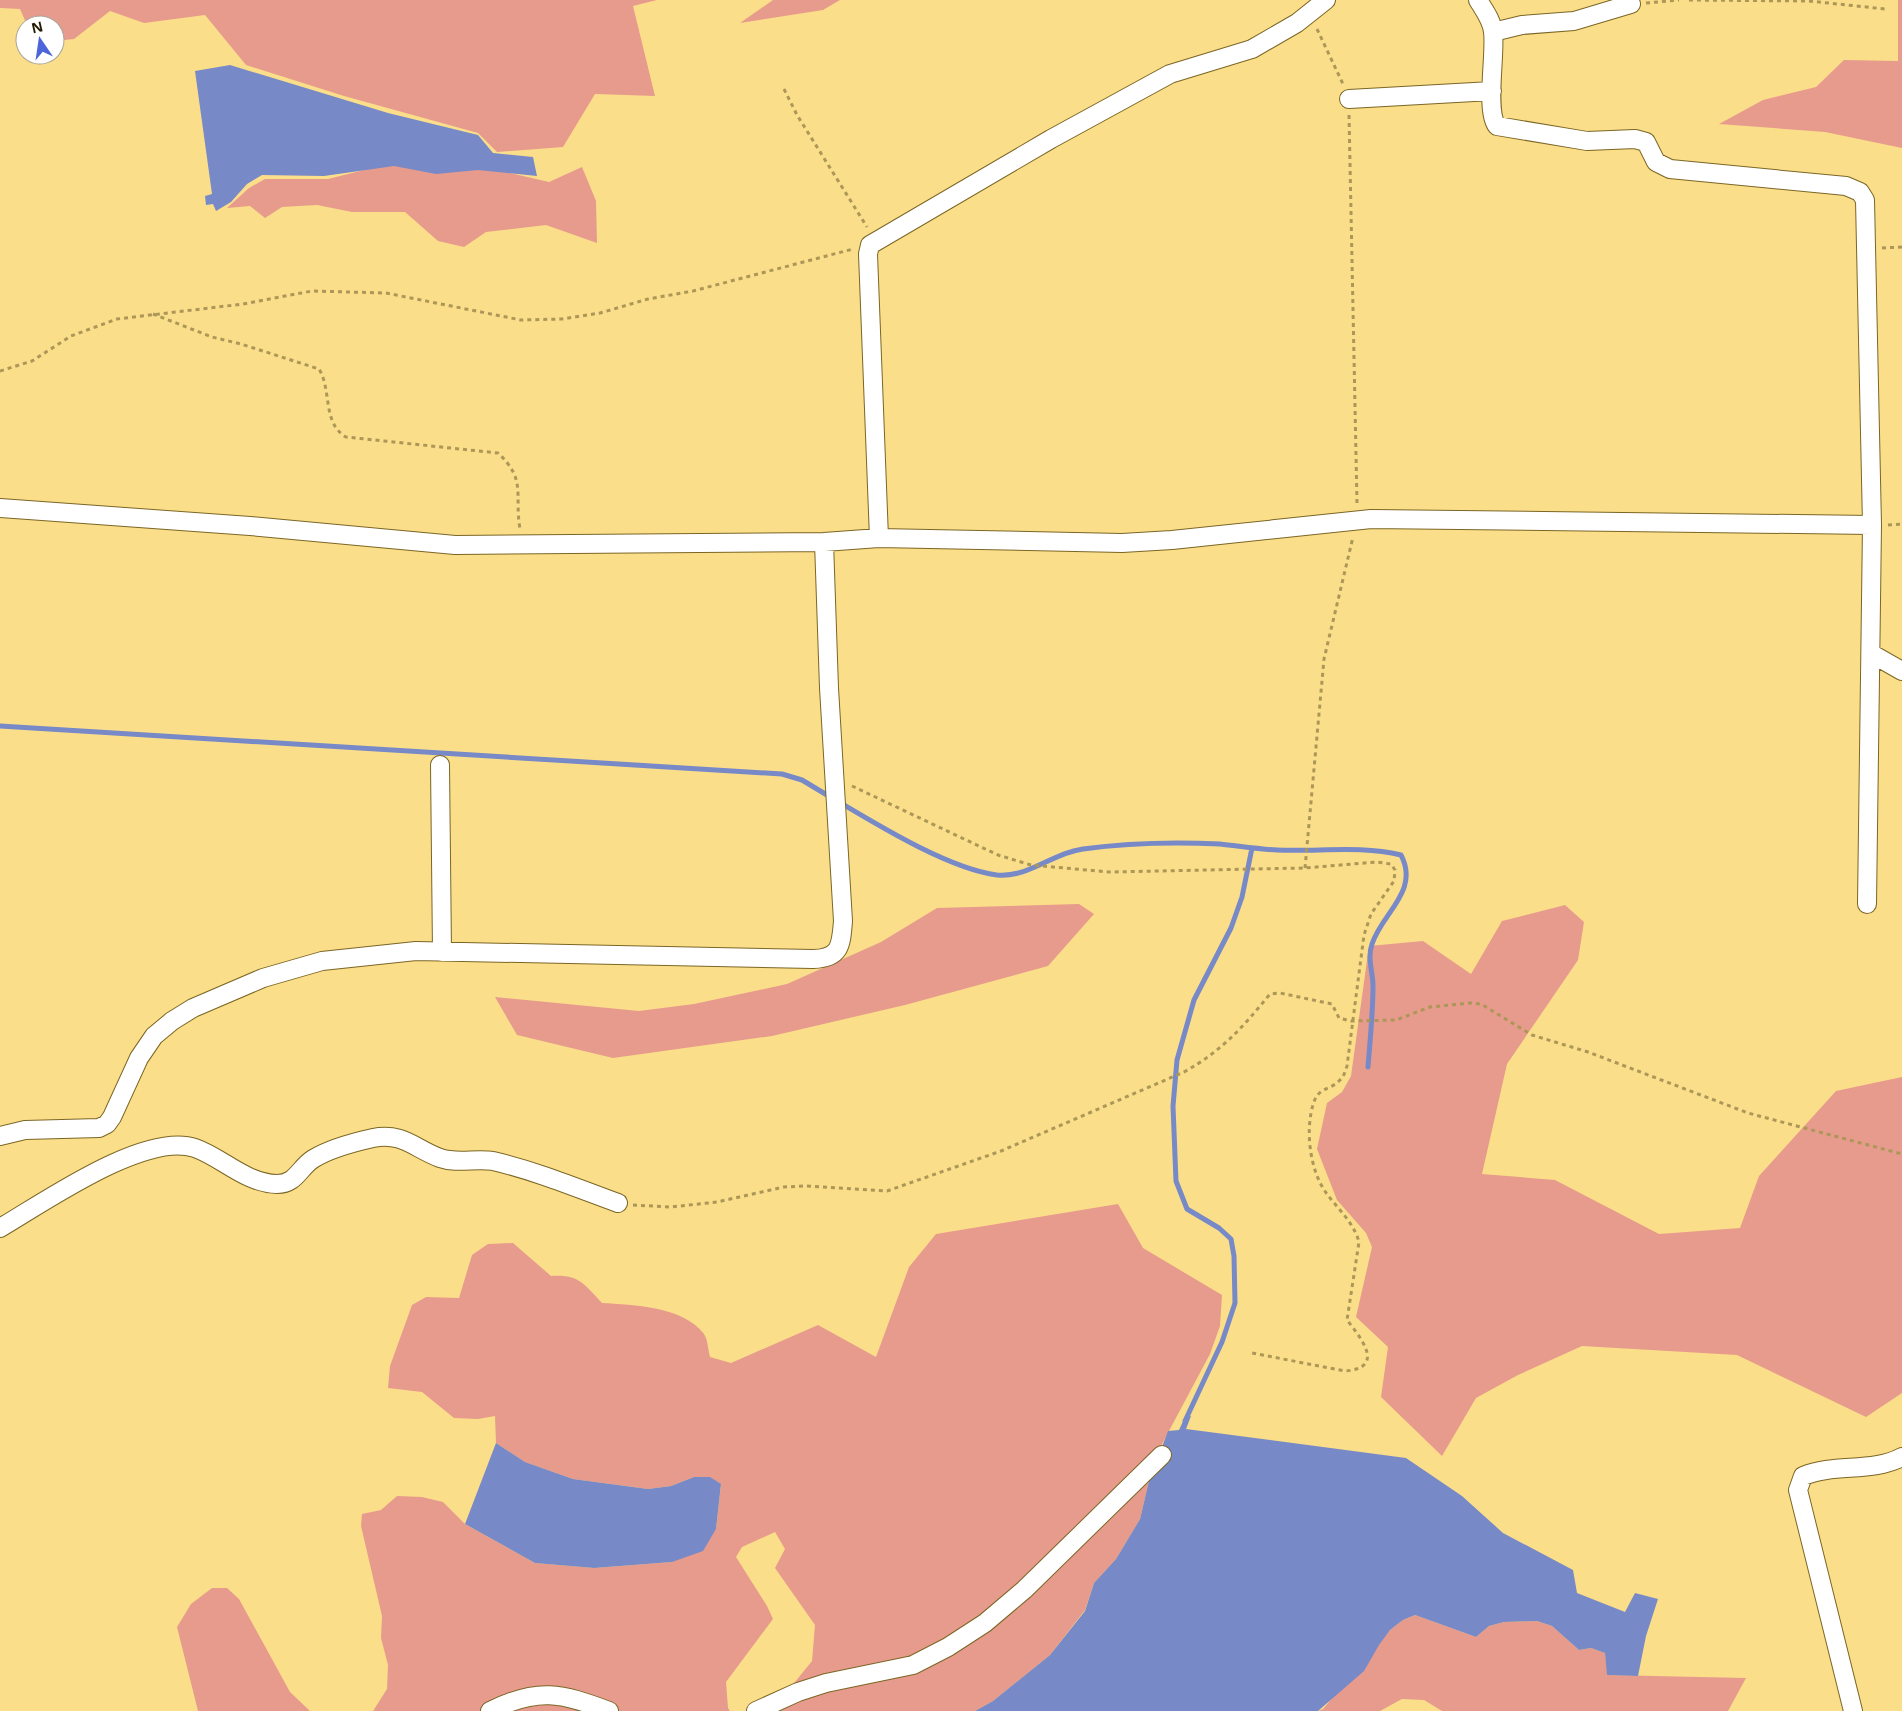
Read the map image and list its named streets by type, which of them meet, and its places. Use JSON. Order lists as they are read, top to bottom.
{
  "north": "top"
}
